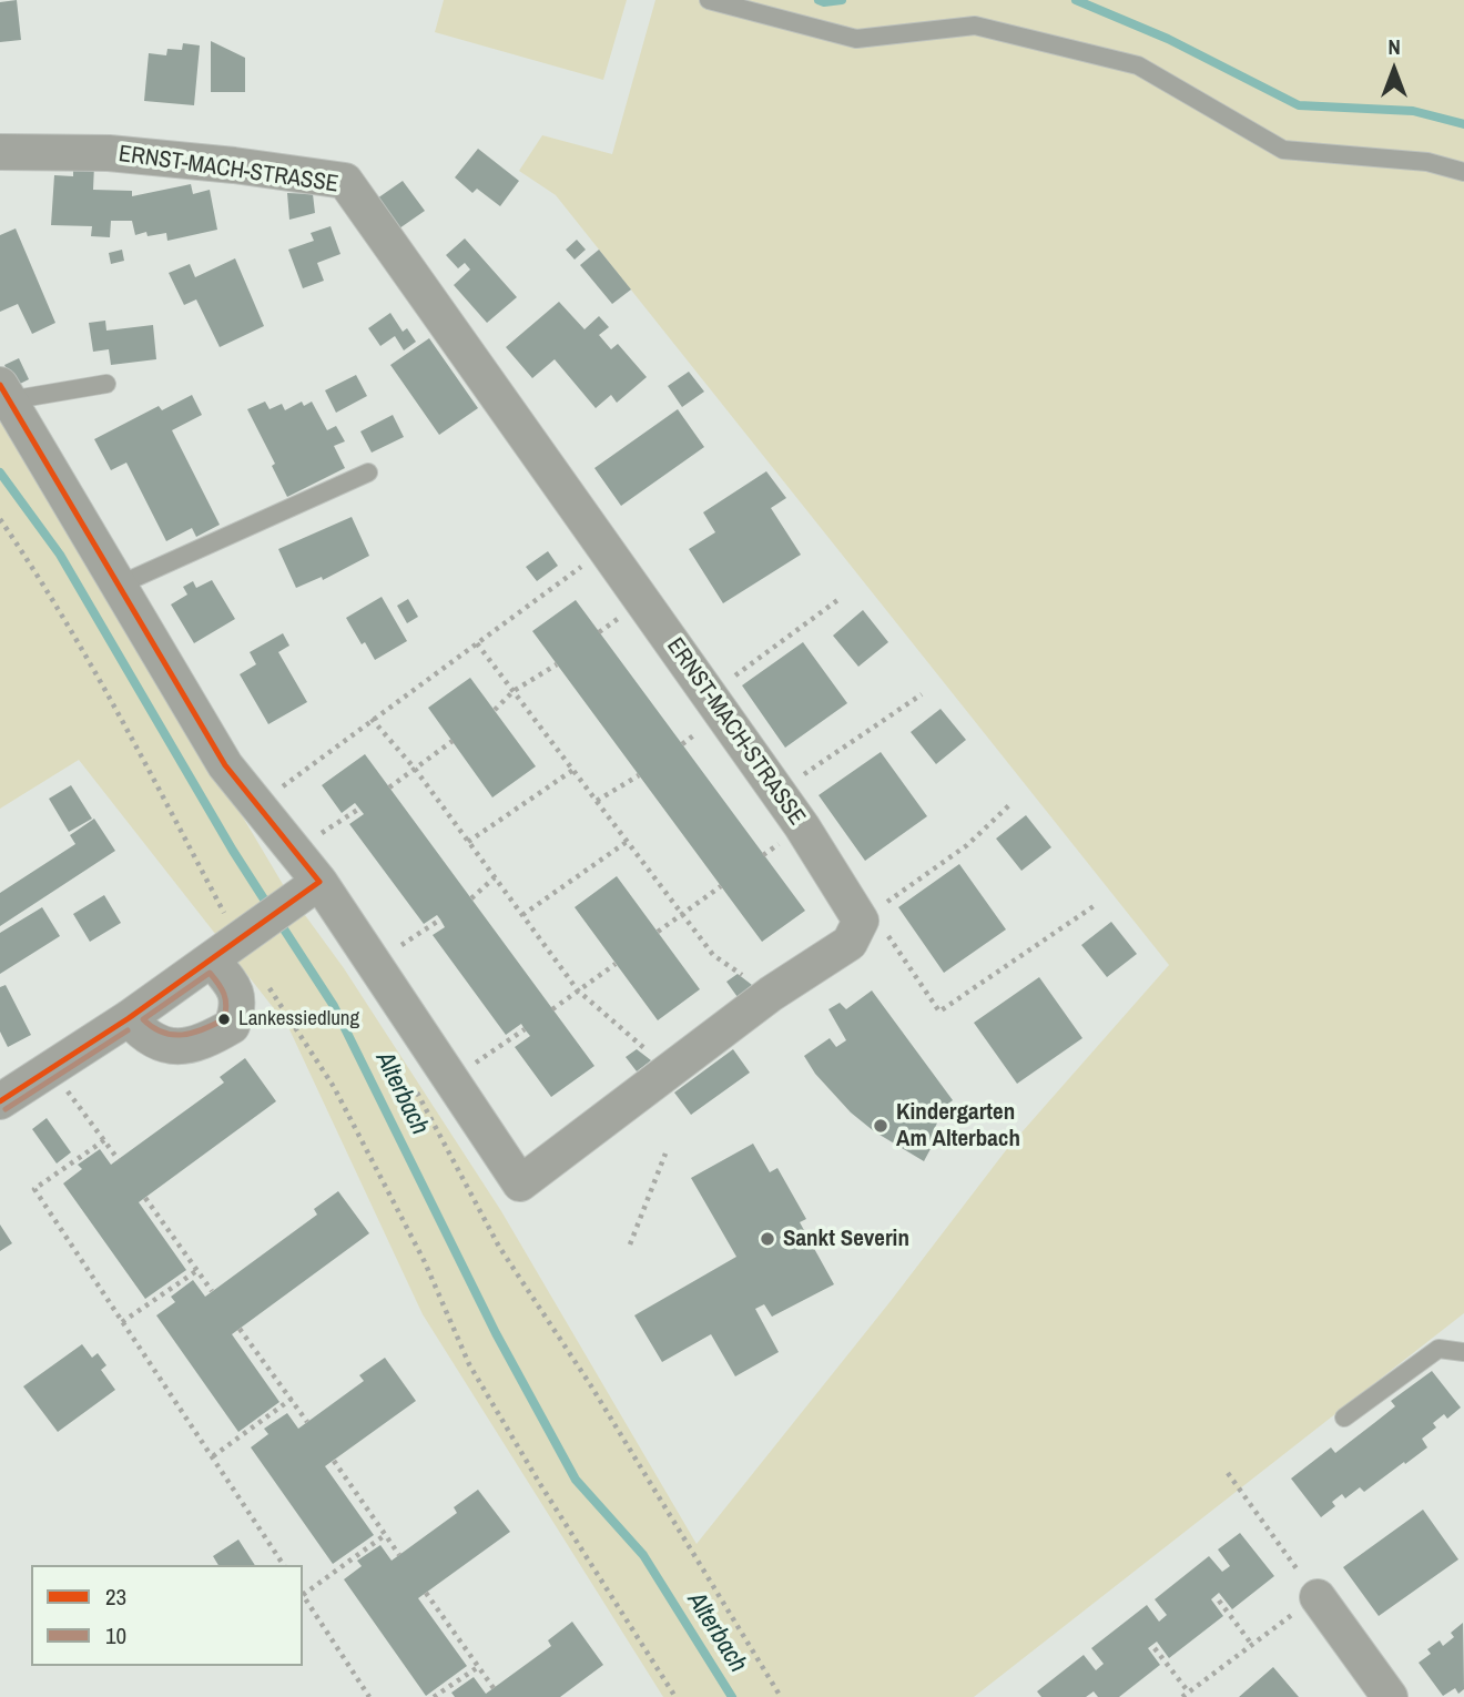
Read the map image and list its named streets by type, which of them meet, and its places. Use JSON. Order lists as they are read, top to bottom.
{
  "streets": {
    "street": ["ERNST-MACH-STRASSE"]
  },
  "water": ["Alterbach"],
  "places": ["Lankessiedlung", "Kindergarten Am Alterbach", "Sankt Severin"],
  "lines": ["transit line 23", "transit line 10"],
  "legend": ["23", "10"],
  "north": "top"
}
